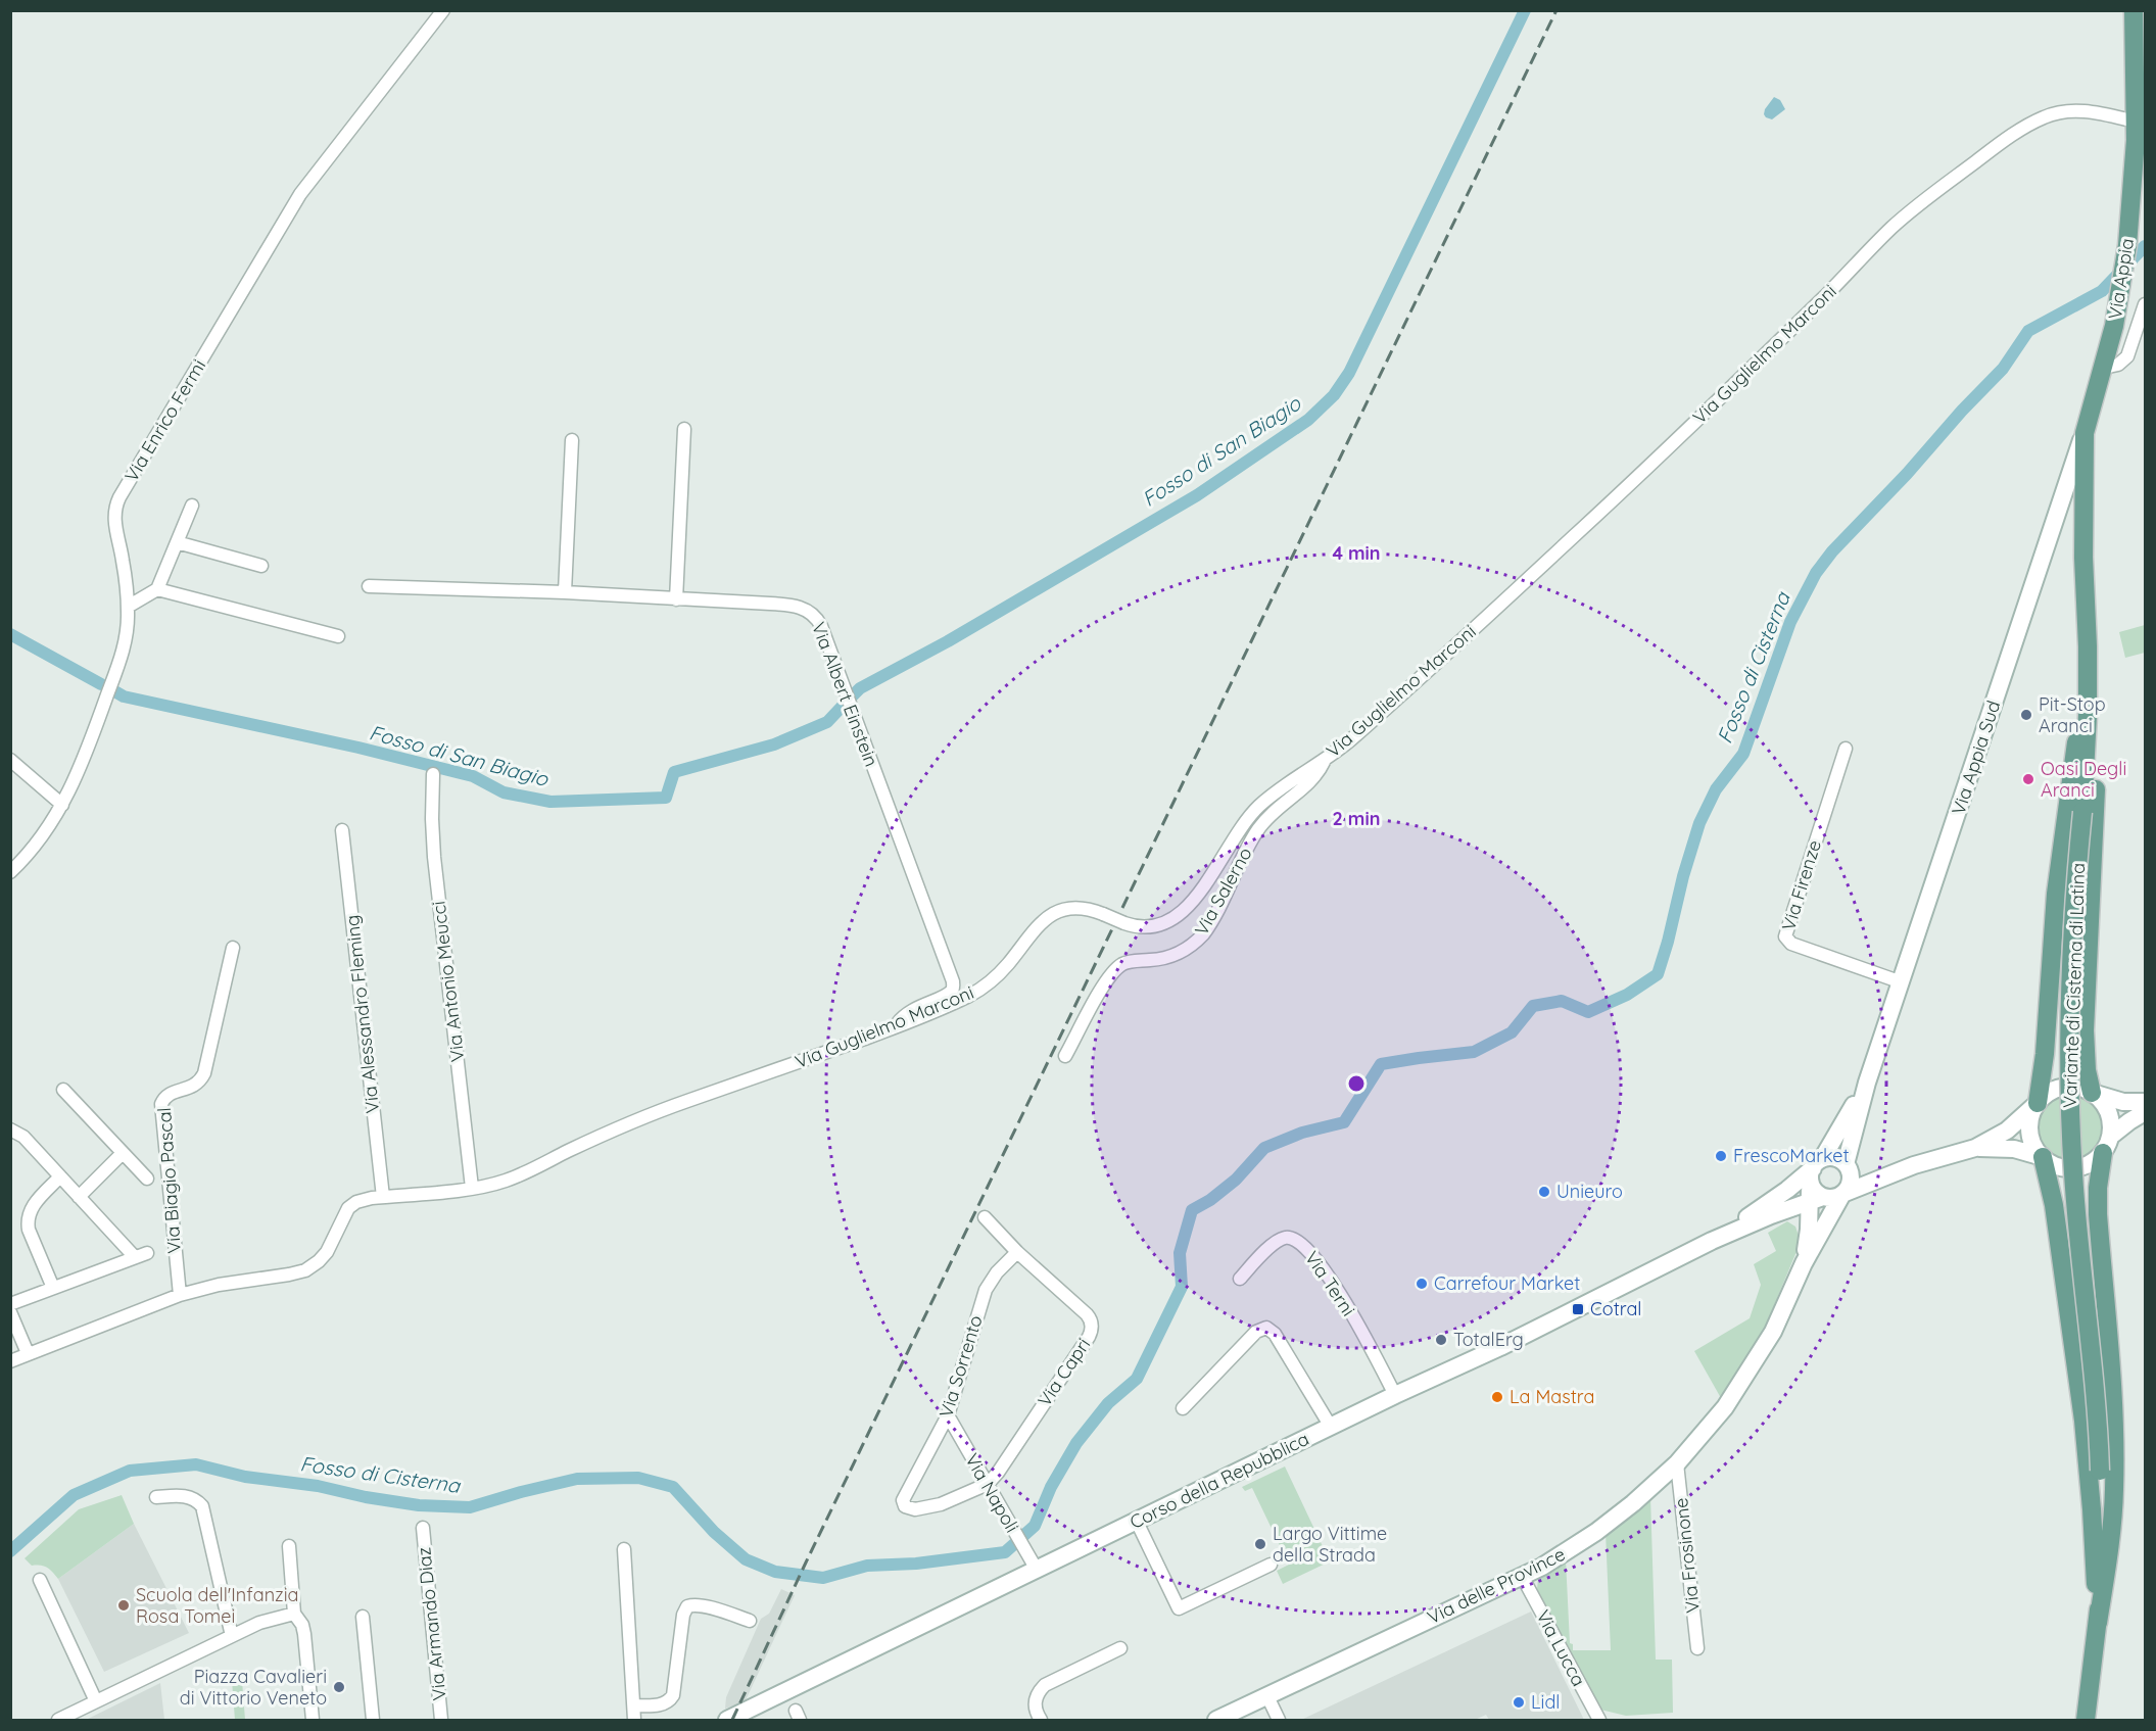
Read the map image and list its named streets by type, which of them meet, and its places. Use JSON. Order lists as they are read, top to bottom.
{
  "streets": {
    "main road": [
      "Via Appia",
      "Via Appia Sud",
      "Variante di Cisterna di Latina",
      "Corso della Repubblica",
      "Via delle Province"
    ],
    "street": [
      "Via Guglielmo Marconi",
      "Via Enrico Fermi",
      "Via Albert Einstein",
      "Via Firenze",
      "Via Salerno",
      "Via Antonio Meucci",
      "Via Alessandro Fleming",
      "Via Biagio Pascal",
      "Via Terni",
      "Via Sorrento",
      "Via Capri",
      "Via Napoli",
      "Via Frosinone",
      "Via Armando Diaz",
      "Via Lucca"
    ]
  },
  "crossings": [
    ["Via Appia", "Via Guglielmo Marconi"],
    ["Via Appia", "Via Appia Sud"],
    ["Via Appia", "Variante di Cisterna di Latina"],
    ["Via Guglielmo Marconi", "Via Albert Einstein"],
    ["Via Guglielmo Marconi", "Via Salerno"],
    ["Via Guglielmo Marconi", "Via Antonio Meucci"],
    ["Via Guglielmo Marconi", "Via Alessandro Fleming"],
    ["Via Guglielmo Marconi", "Via Biagio Pascal"],
    ["Via Appia Sud", "Via Firenze"],
    ["Via Appia Sud", "Variante di Cisterna di Latina"],
    ["Via Appia Sud", "Corso della Repubblica"],
    ["Via Appia Sud", "Via delle Province"],
    ["Via Terni", "Corso della Repubblica"],
    ["Via Sorrento", "Via Capri"],
    ["Via Sorrento", "Via Napoli"],
    ["Via Capri", "Via Napoli"],
    ["Corso della Repubblica", "Via Napoli"],
    ["Corso della Repubblica", "Via delle Province"],
    ["Via Frosinone", "Via delle Province"],
    ["Via delle Province", "Via Lucca"]
  ],
  "water": ["Fosso di San Biagio", "Fosso di Cisterna"],
  "places": {
    "other": [
      "Pit-Stop Aranci",
      "Oasi Degli Aranci",
      "FrescoMarket",
      "Unieuro",
      "Carrefour Market",
      "TotalErg",
      "La Mastra",
      "Largo Vittime della Strada",
      "Scuola dell'Infanzia Rosa Tomei",
      "Piazza Cavalieri di Vittorio Veneto",
      "Lidl"
    ],
    "transit": ["Cotral"]
  },
  "rings": ["4 min", "2 min"]
}
